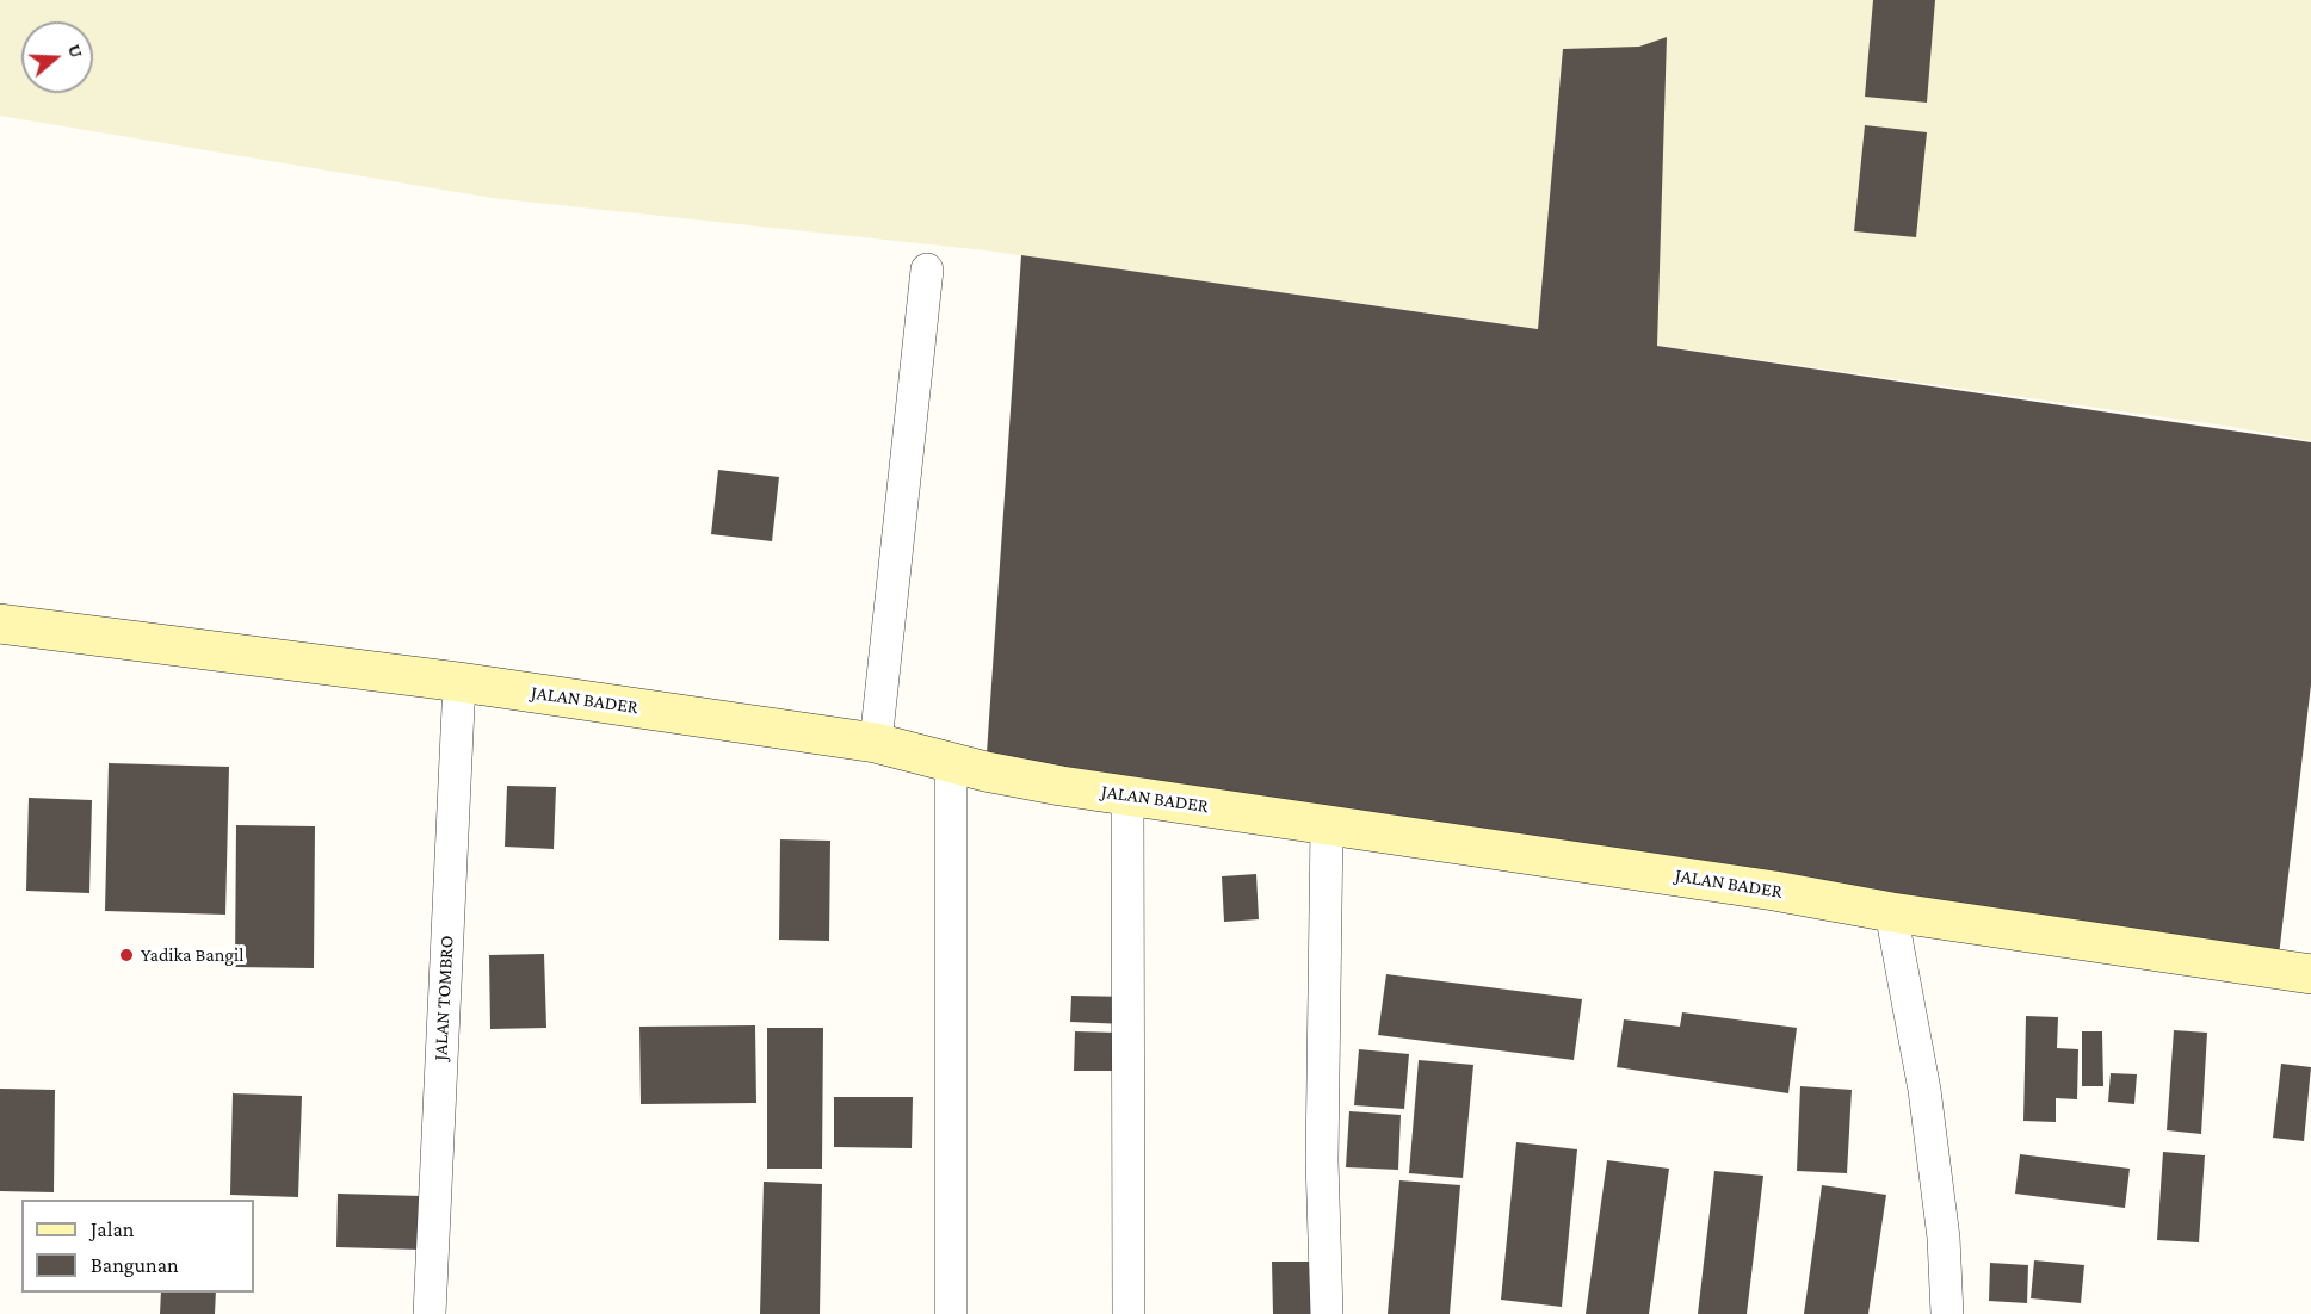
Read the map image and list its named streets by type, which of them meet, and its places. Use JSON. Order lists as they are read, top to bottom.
{
  "streets": {
    "main road": ["JALAN BADER"],
    "street": ["JALAN TOMBRO"]
  },
  "crossings": [
    ["JALAN BADER", "JALAN TOMBRO"]
  ],
  "places": ["Yadika Bangil"],
  "legend": ["Jalan", "Bangunan"],
  "north": "right"
}
